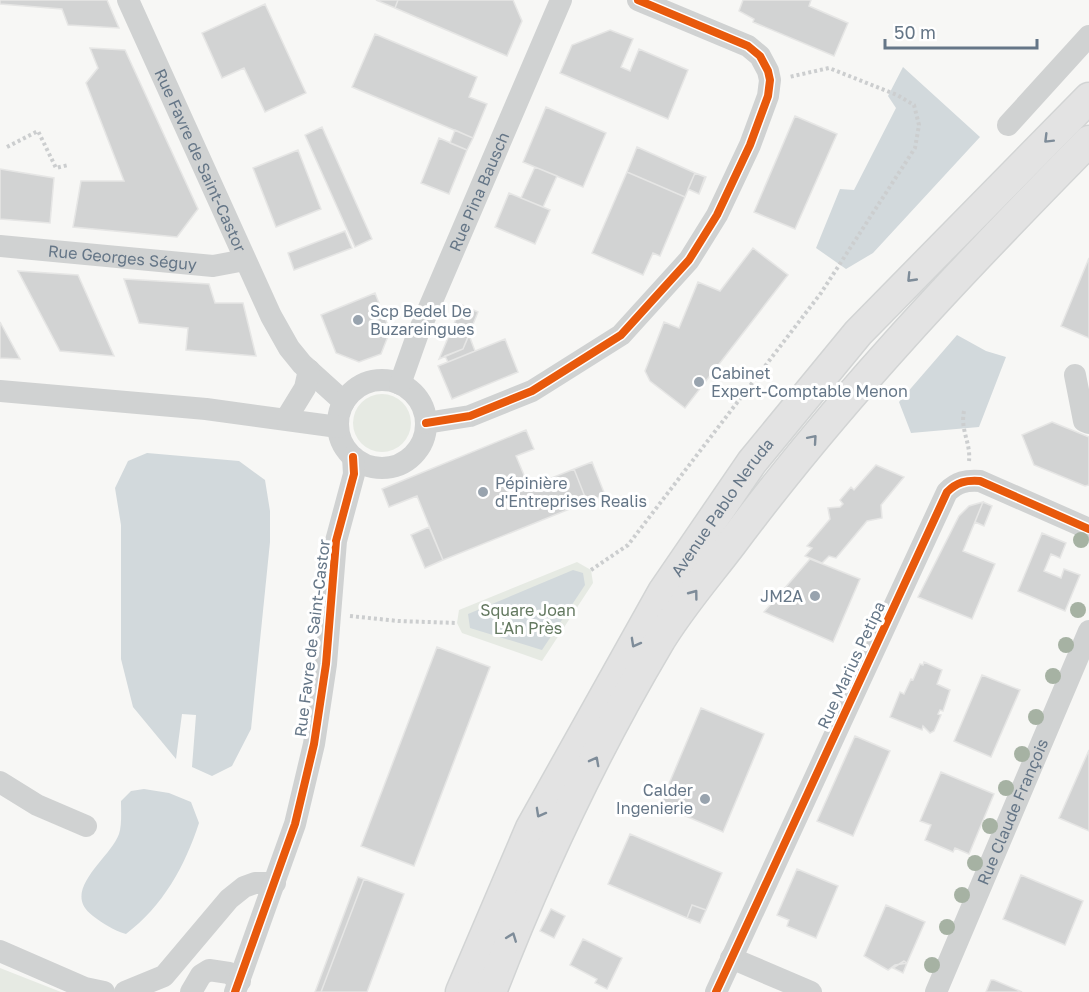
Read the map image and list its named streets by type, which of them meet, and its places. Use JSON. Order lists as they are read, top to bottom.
{
  "streets": {
    "main road": ["Avenue Pablo Neruda"],
    "street": [
      "Rue Favre de Saint-Castor",
      "Rue Pina Bausch",
      "Rue Georges Séguy",
      "Rue Marius Petipa",
      "Rue Claude François"
    ]
  },
  "crossings": [
    ["Rue Favre de Saint-Castor", "Rue Pina Bausch"],
    ["Rue Favre de Saint-Castor", "Rue Georges Séguy"]
  ],
  "parks": ["Square Joan L'An Près"],
  "places": [
    "Scp Bedel De Buzareingues",
    "Cabinet Expert-Comptable Menon",
    "Pépinière d'Entreprises Realis",
    "JM2A",
    "Calder Ingenierie"
  ],
  "scale_bar": "50 m"
}
